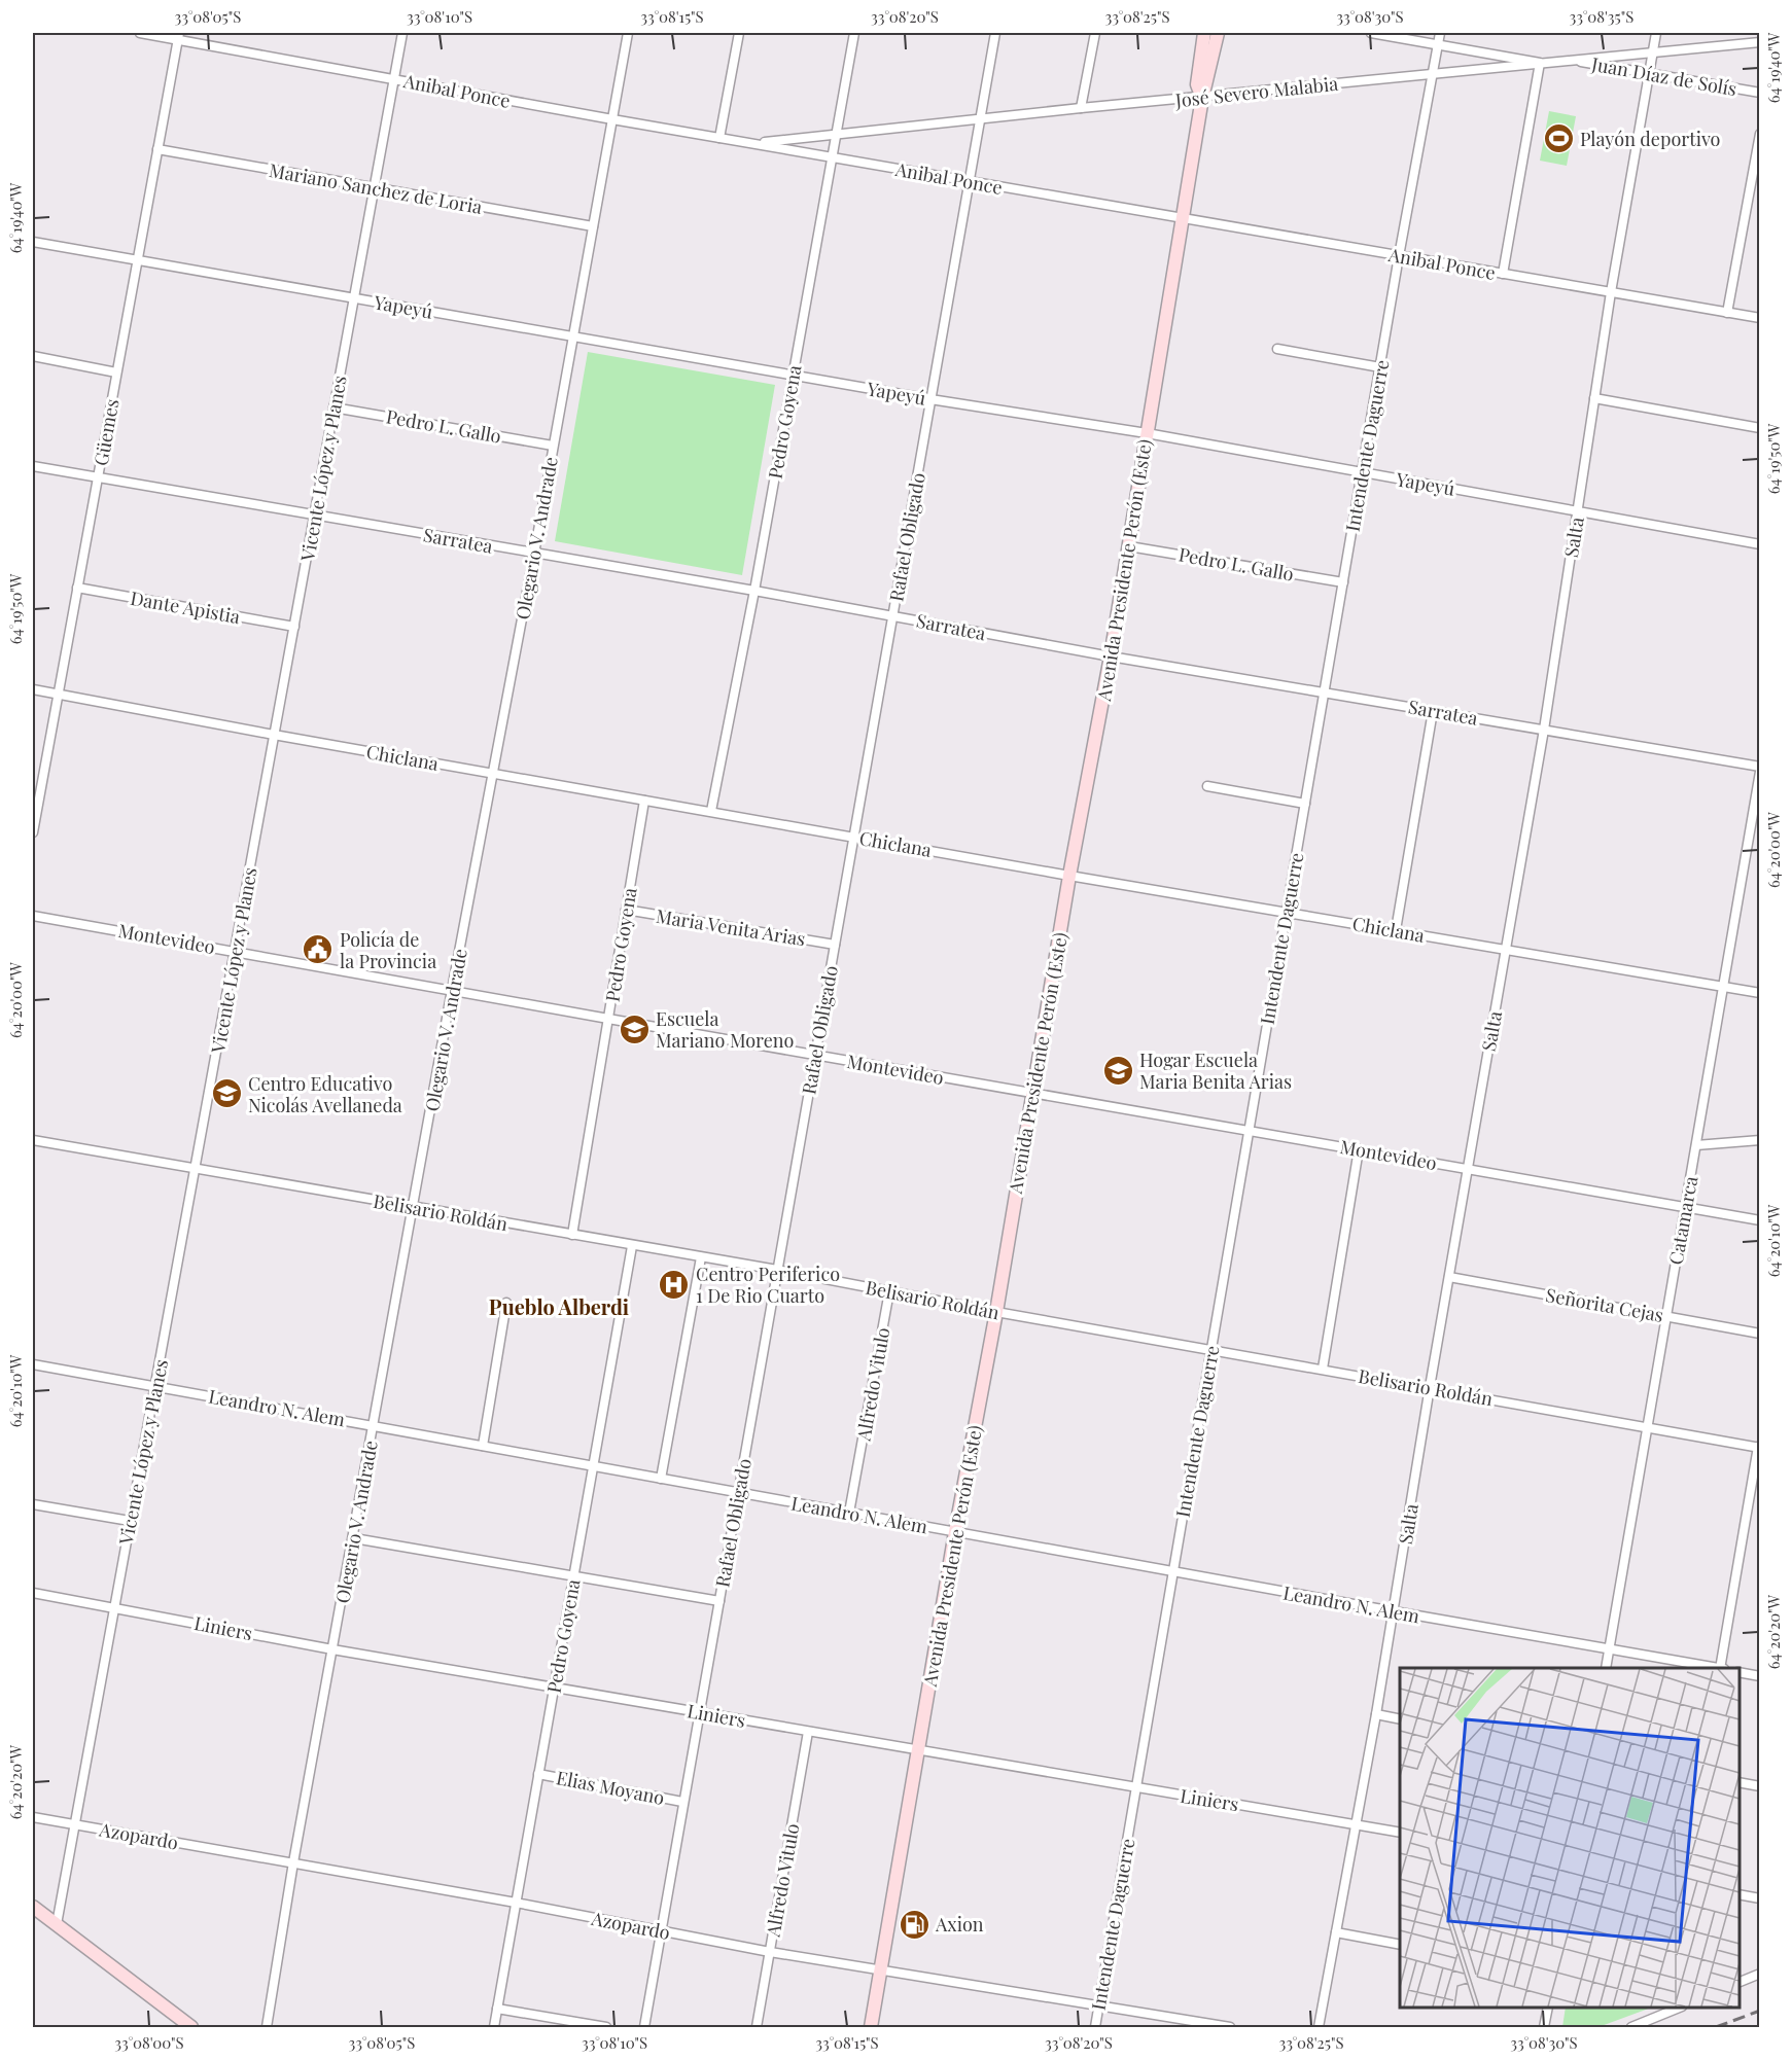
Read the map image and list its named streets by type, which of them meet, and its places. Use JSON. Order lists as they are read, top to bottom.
{
  "streets": {
    "main road": ["Avenida Presidente Perón (Este)"],
    "street": [
      "Juan Díaz de Solís",
      "Anibal Ponce",
      "José Severo Malabia",
      "Mariano Sanchez de Loria",
      "Yapeyú",
      "Pedro Goyena",
      "Pedro L. Gallo",
      "Güemes",
      "Intendente Daguerre",
      "Vicente López y Planes",
      "Rafael Obligado",
      "Salta",
      "Olegario V. Andrade",
      "Sarratea",
      "Dante Apistia",
      "Chiclana",
      "Maria Venita Arias",
      "Montevideo",
      "Belisario Roldán",
      "Catamarca",
      "Señorita Cejas",
      "Alfredo Vitulo",
      "Leandro N. Alem",
      "Liniers",
      "Elias Moyano",
      "Azopardo"
    ]
  },
  "crossings": [
    ["Juan Díaz de Solís", "José Severo Malabia"],
    ["Juan Díaz de Solís", "Salta"],
    ["Anibal Ponce", "José Severo Malabia"],
    ["Anibal Ponce", "Pedro Goyena"],
    ["Anibal Ponce", "Güemes"],
    ["Anibal Ponce", "Intendente Daguerre"],
    ["Anibal Ponce", "Vicente López y Planes"],
    ["Anibal Ponce", "Rafael Obligado"],
    ["Anibal Ponce", "Salta"],
    ["Anibal Ponce", "Olegario V. Andrade"],
    ["Anibal Ponce", "Avenida Presidente Perón (Este)"],
    ["José Severo Malabia", "Pedro Goyena"],
    ["José Severo Malabia", "Intendente Daguerre"],
    ["José Severo Malabia", "Rafael Obligado"],
    ["José Severo Malabia", "Salta"],
    ["José Severo Malabia", "Avenida Presidente Perón (Este)"],
    ["Mariano Sanchez de Loria", "Güemes"],
    ["Mariano Sanchez de Loria", "Vicente López y Planes"],
    ["Mariano Sanchez de Loria", "Olegario V. Andrade"],
    ["Yapeyú", "Pedro Goyena"],
    ["Yapeyú", "Güemes"],
    ["Yapeyú", "Intendente Daguerre"],
    ["Yapeyú", "Vicente López y Planes"],
    ["Yapeyú", "Rafael Obligado"],
    ["Yapeyú", "Salta"],
    ["Yapeyú", "Olegario V. Andrade"],
    ["Yapeyú", "Avenida Presidente Perón (Este)"],
    ["Pedro Goyena", "Sarratea"],
    ["Pedro Goyena", "Chiclana"],
    ["Pedro Goyena", "Maria Venita Arias"],
    ["Pedro Goyena", "Montevideo"],
    ["Pedro Goyena", "Belisario Roldán"],
    ["Pedro Goyena", "Leandro N. Alem"],
    ["Pedro Goyena", "Liniers"],
    ["Pedro Goyena", "Elias Moyano"],
    ["Pedro Goyena", "Azopardo"],
    ["Pedro L. Gallo", "Intendente Daguerre"],
    ["Pedro L. Gallo", "Vicente López y Planes"],
    ["Pedro L. Gallo", "Olegario V. Andrade"],
    ["Pedro L. Gallo", "Avenida Presidente Perón (Este)"],
    ["Güemes", "Sarratea"],
    ["Güemes", "Dante Apistia"],
    ["Güemes", "Chiclana"],
    ["Intendente Daguerre", "Sarratea"],
    ["Intendente Daguerre", "Chiclana"],
    ["Intendente Daguerre", "Montevideo"],
    ["Intendente Daguerre", "Belisario Roldán"],
    ["Intendente Daguerre", "Leandro N. Alem"],
    ["Intendente Daguerre", "Liniers"],
    ["Intendente Daguerre", "Azopardo"],
    ["Vicente López y Planes", "Sarratea"],
    ["Vicente López y Planes", "Dante Apistia"],
    ["Vicente López y Planes", "Chiclana"],
    ["Vicente López y Planes", "Montevideo"],
    ["Vicente López y Planes", "Belisario Roldán"],
    ["Vicente López y Planes", "Leandro N. Alem"],
    ["Vicente López y Planes", "Liniers"],
    ["Vicente López y Planes", "Azopardo"],
    ["Rafael Obligado", "Sarratea"],
    ["Rafael Obligado", "Chiclana"],
    ["Rafael Obligado", "Maria Venita Arias"],
    ["Rafael Obligado", "Montevideo"],
    ["Rafael Obligado", "Belisario Roldán"],
    ["Rafael Obligado", "Leandro N. Alem"],
    ["Rafael Obligado", "Liniers"],
    ["Rafael Obligado", "Elias Moyano"],
    ["Rafael Obligado", "Azopardo"],
    ["Salta", "Sarratea"],
    ["Salta", "Chiclana"],
    ["Salta", "Montevideo"],
    ["Salta", "Belisario Roldán"],
    ["Salta", "Señorita Cejas"],
    ["Salta", "Leandro N. Alem"],
    ["Salta", "Liniers"],
    ["Olegario V. Andrade", "Sarratea"],
    ["Olegario V. Andrade", "Chiclana"],
    ["Olegario V. Andrade", "Montevideo"],
    ["Olegario V. Andrade", "Belisario Roldán"],
    ["Olegario V. Andrade", "Leandro N. Alem"],
    ["Olegario V. Andrade", "Liniers"],
    ["Olegario V. Andrade", "Azopardo"],
    ["Sarratea", "Avenida Presidente Perón (Este)"],
    ["Avenida Presidente Perón (Este)", "Chiclana"],
    ["Avenida Presidente Perón (Este)", "Montevideo"],
    ["Avenida Presidente Perón (Este)", "Belisario Roldán"],
    ["Avenida Presidente Perón (Este)", "Leandro N. Alem"],
    ["Avenida Presidente Perón (Este)", "Liniers"],
    ["Avenida Presidente Perón (Este)", "Azopardo"],
    ["Chiclana", "Catamarca"],
    ["Montevideo", "Catamarca"],
    ["Belisario Roldán", "Catamarca"],
    ["Belisario Roldán", "Alfredo Vitulo"],
    ["Catamarca", "Señorita Cejas"],
    ["Catamarca", "Leandro N. Alem"],
    ["Alfredo Vitulo", "Leandro N. Alem"],
    ["Alfredo Vitulo", "Liniers"],
    ["Alfredo Vitulo", "Azopardo"]
  ],
  "districts": ["Pueblo Alberdi"],
  "places": {
    "sports": ["Playón deportivo"],
    "public building": ["Policía de la Provincia"],
    "school or university": ["Escuela Mariano Moreno", "Hogar Escuela Maria Benita Arias", "Centro Educativo Nicolás Avellaneda"],
    "hospital": ["Centro Periferico 1 De Rio Cuarto"],
    "fuel station": ["Axion"]
  },
  "coordinates": [
    "33°08'05\"S",
    "33°08'10\"S",
    "33°08'15\"S",
    "33°08'20\"S",
    "33°08'25\"S",
    "33°08'30\"S",
    "33°08'35\"S",
    "64°19'40\"W",
    "64°19'50\"W",
    "64°20'00\"W",
    "64°20'10\"W",
    "64°20'20\"W",
    "33°08'00\"S"
  ]
}
